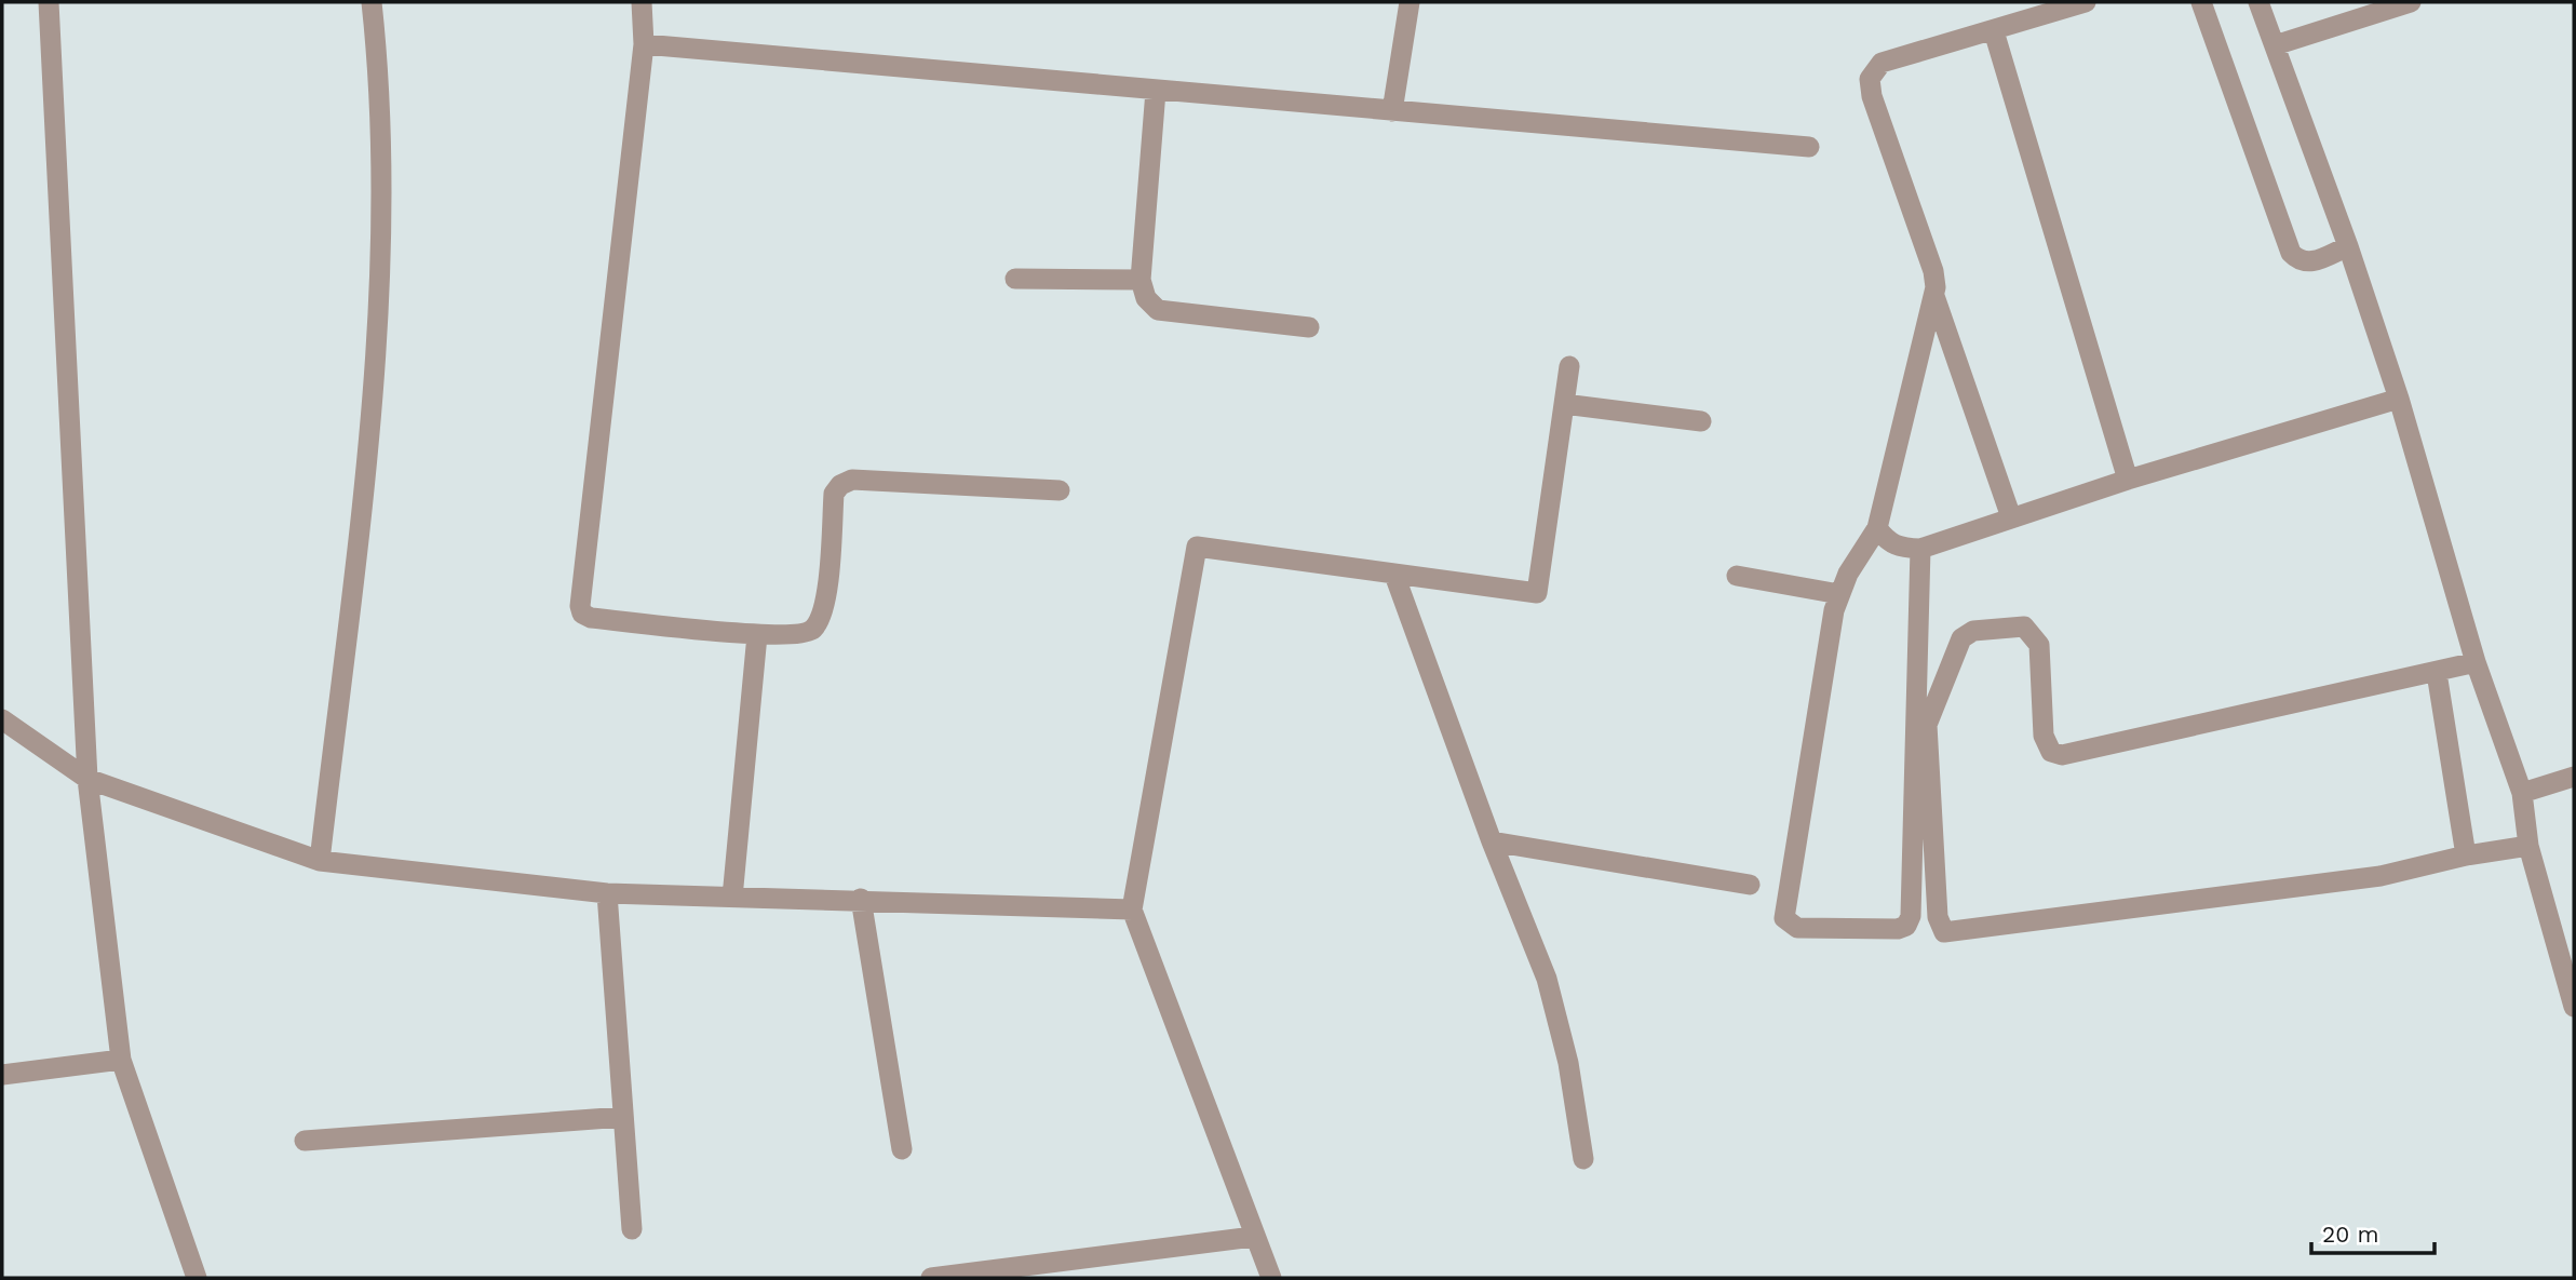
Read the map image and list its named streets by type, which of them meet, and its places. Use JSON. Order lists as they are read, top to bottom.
{
  "scale_bar": "20 m"
}
